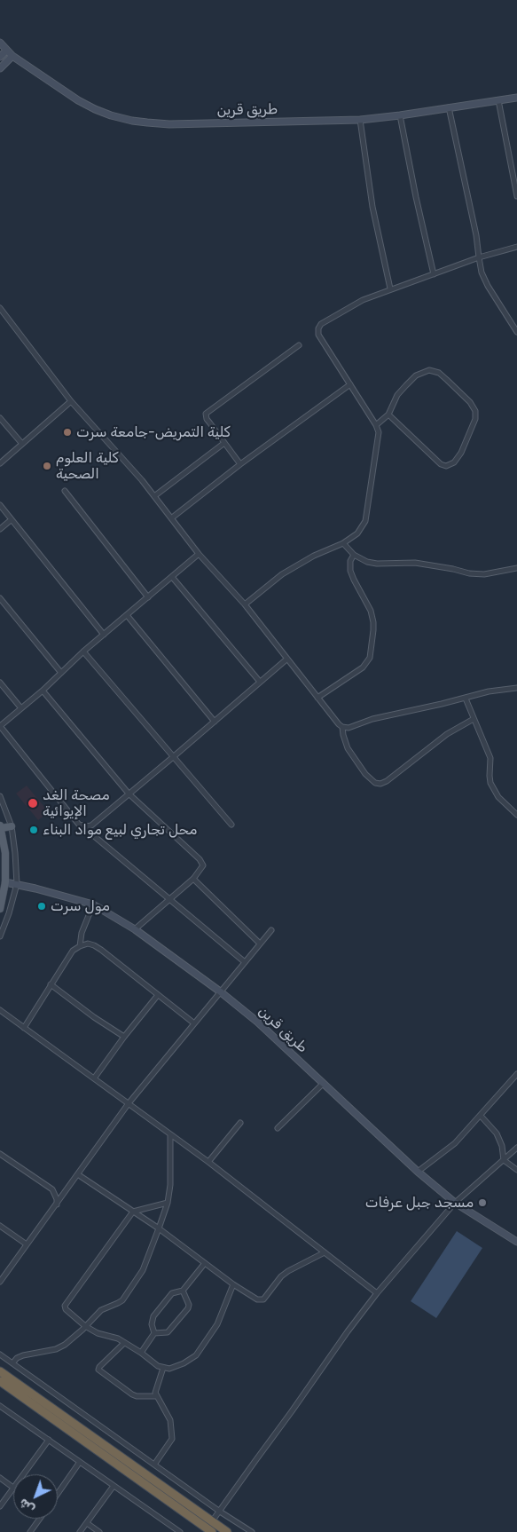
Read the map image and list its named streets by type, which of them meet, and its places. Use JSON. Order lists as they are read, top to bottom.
{
  "streets": {
    "main road": ["طريق قرين"]
  },
  "places": [
    "كلية التمريض-جامعة سرت",
    "كلية العلوم الصحية",
    "مصحة الغد الإيوائية",
    "محل تجاري لبيع مواد البناء",
    "مول سرت",
    "مسجد جبل عرفات"
  ],
  "north": "bottom left"
}
